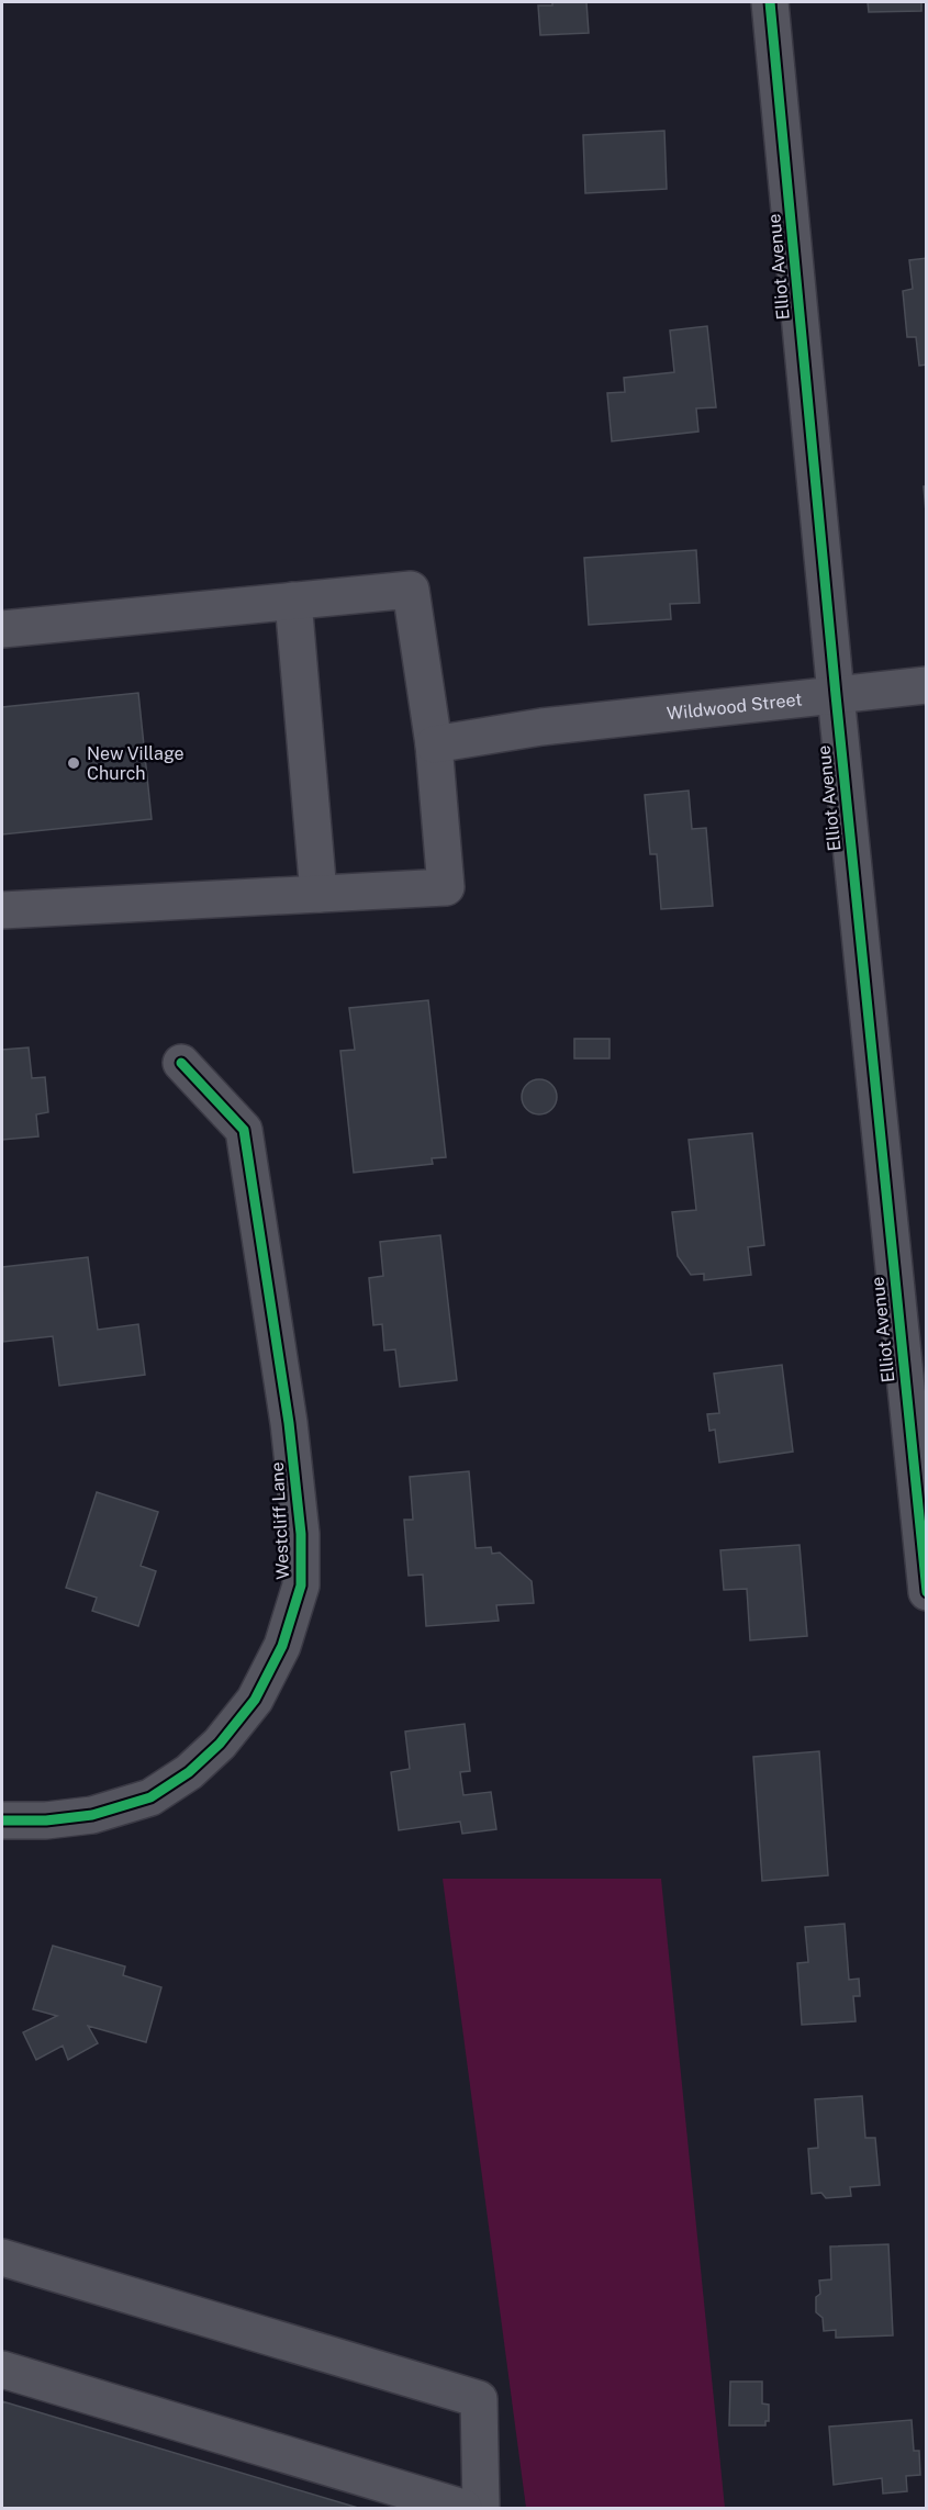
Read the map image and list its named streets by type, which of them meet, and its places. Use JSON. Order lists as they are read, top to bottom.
{
  "streets": {
    "street": ["Elliot Avenue", "Wildwood Street", "Westcliff Lane"]
  },
  "crossings": [
    ["Elliot Avenue", "Wildwood Street"]
  ],
  "places": ["New Village Church"]
}
